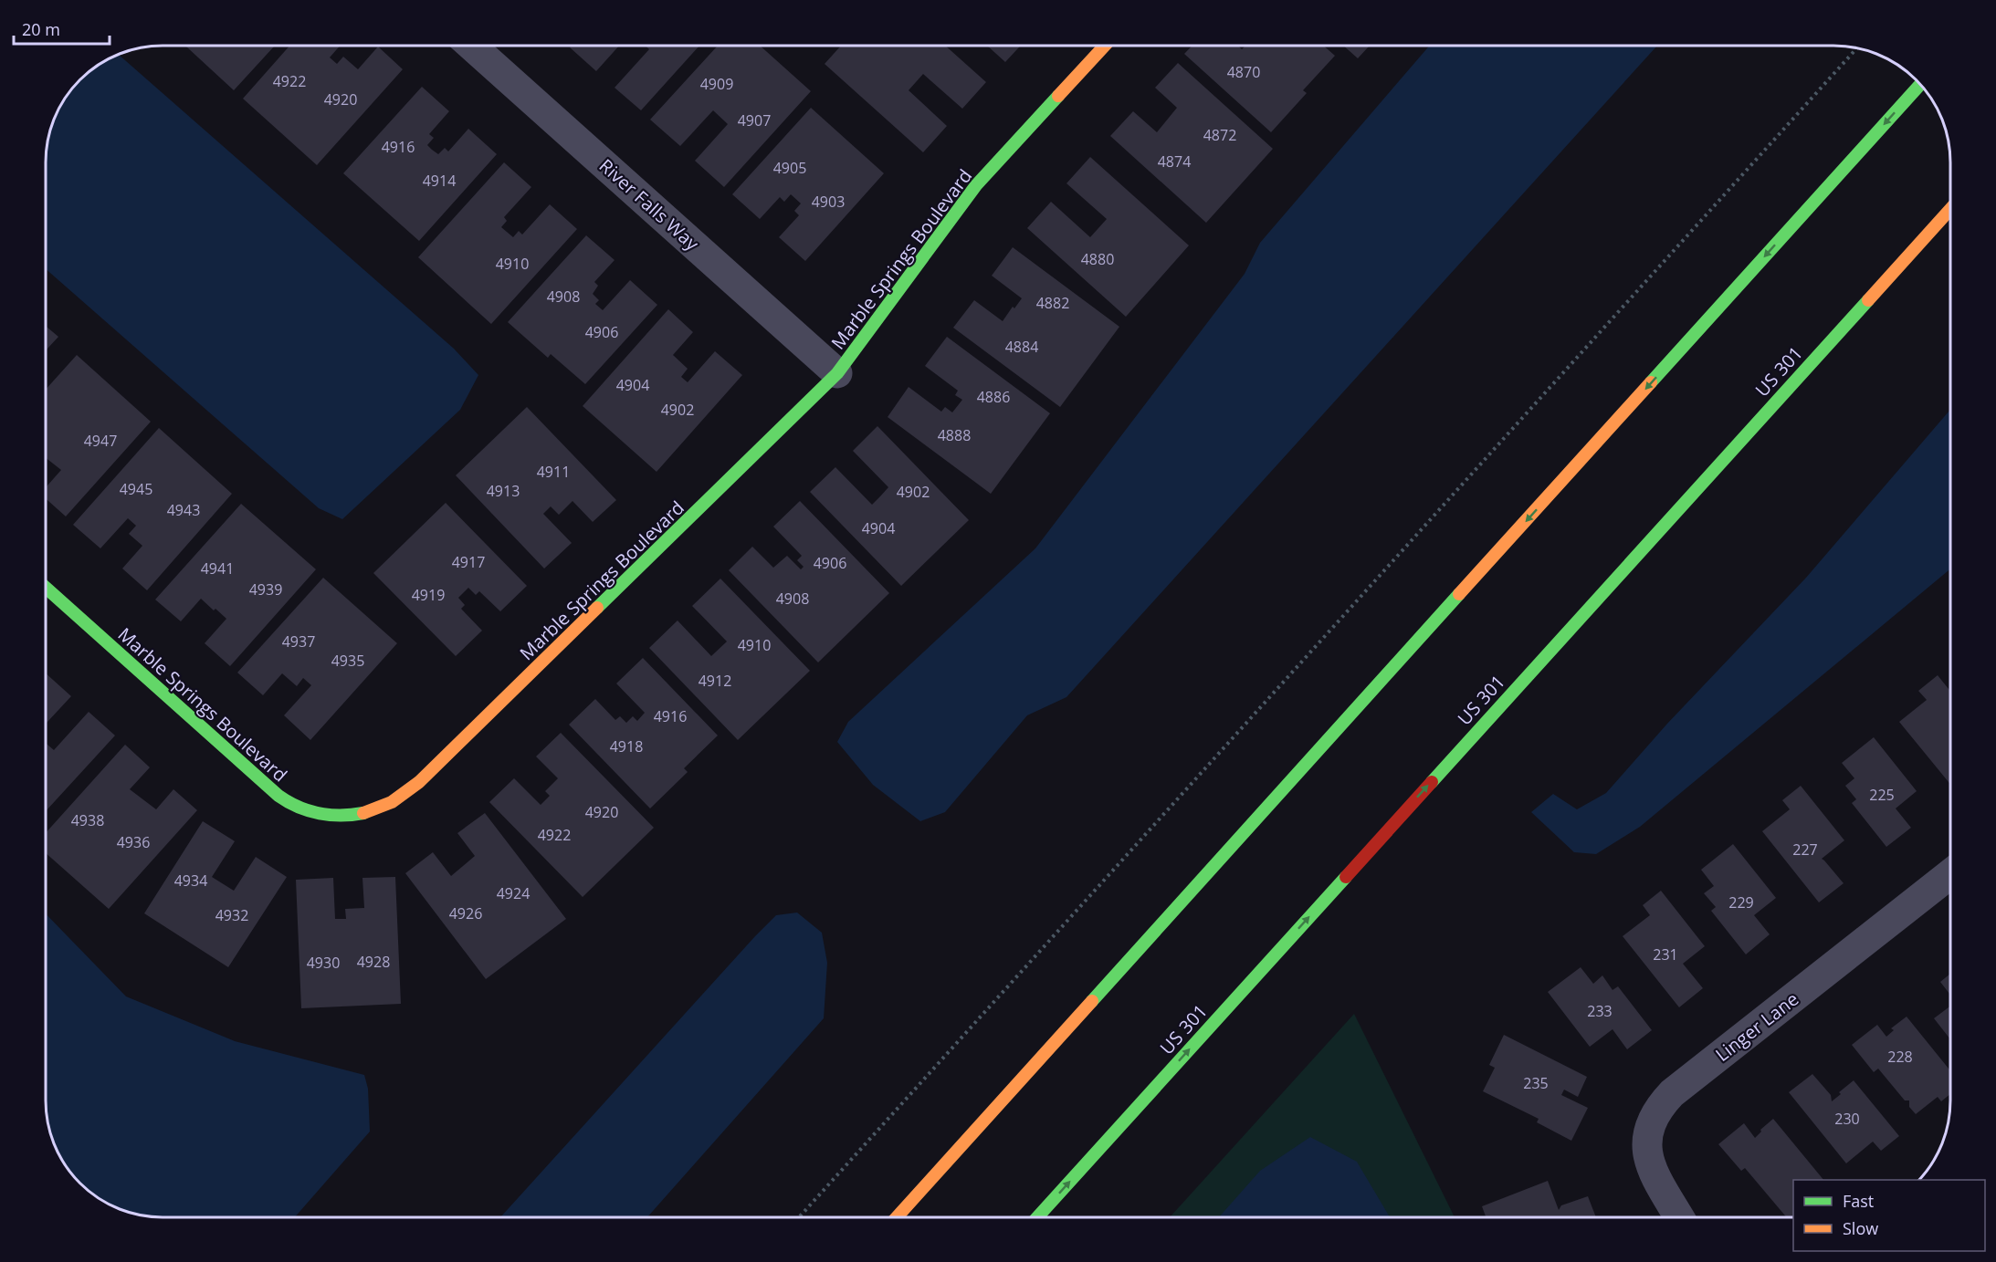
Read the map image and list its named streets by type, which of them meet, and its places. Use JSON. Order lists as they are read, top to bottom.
{
  "streets": {
    "main road": ["Marble Springs Boulevard", "US 301"],
    "street": ["River Falls Way", "Linger Lane"]
  },
  "crossings": [
    ["River Falls Way", "Marble Springs Boulevard"]
  ],
  "house_numbers": [
    "4870",
    "4922",
    "4909",
    "4920",
    "4907",
    "4872",
    "4916",
    "4874",
    "4905",
    "4914",
    "4903",
    "4880",
    "4910",
    "4908",
    "4882",
    "4906",
    "4884",
    "4904",
    "4886",
    "4902",
    "4888",
    "4947",
    "4911",
    "4945",
    "4913",
    "4902",
    "4943",
    "4904",
    "4917",
    "4906",
    "4941",
    "4939",
    "4919",
    "4908",
    "4937",
    "4910",
    "4935",
    "4912",
    "4916",
    "4918",
    "225",
    "4920",
    "4938",
    "4922",
    "4936",
    "227",
    "4934",
    "4924",
    "229",
    "4926",
    "4932",
    "231",
    "4928",
    "4930",
    "233",
    "228",
    "235",
    "230"
  ],
  "legend": ["Fast", "Slow"],
  "scale_bar": "20 m"
}
